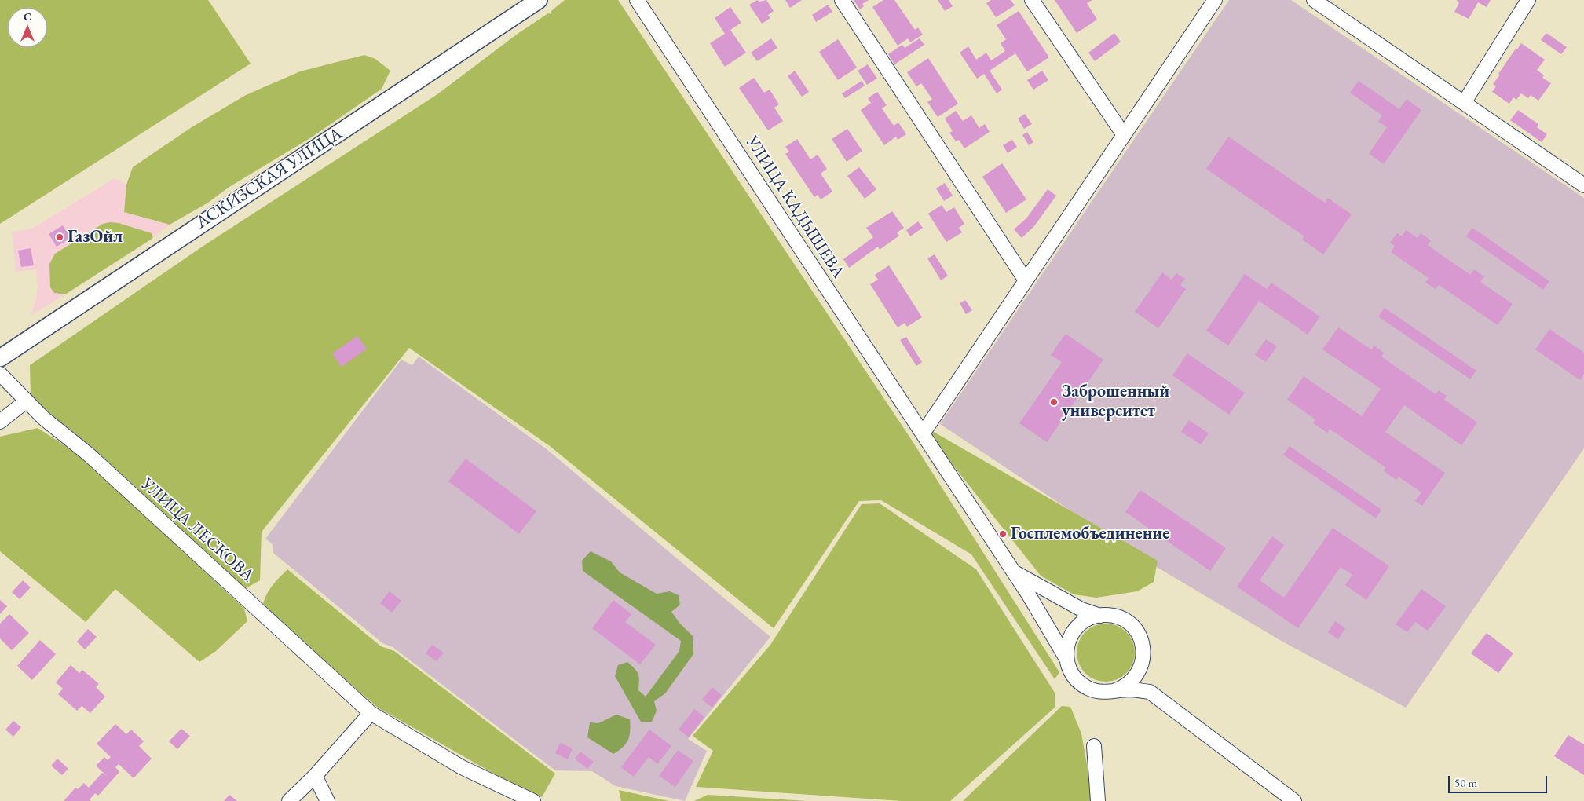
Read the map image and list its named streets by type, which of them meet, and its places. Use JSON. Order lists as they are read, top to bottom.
{
  "streets": {
    "main road": ["АСКИЗСКАЯ УЛИЦА"],
    "street": ["УЛИЦА КАДЫШЕВА", "УЛИЦА ЛЕСКОВА"]
  },
  "places": ["ГазОйл", "Заброшенный университет", "Госплемобъединение"],
  "scale_bar": "50 m",
  "north": "top"
}
